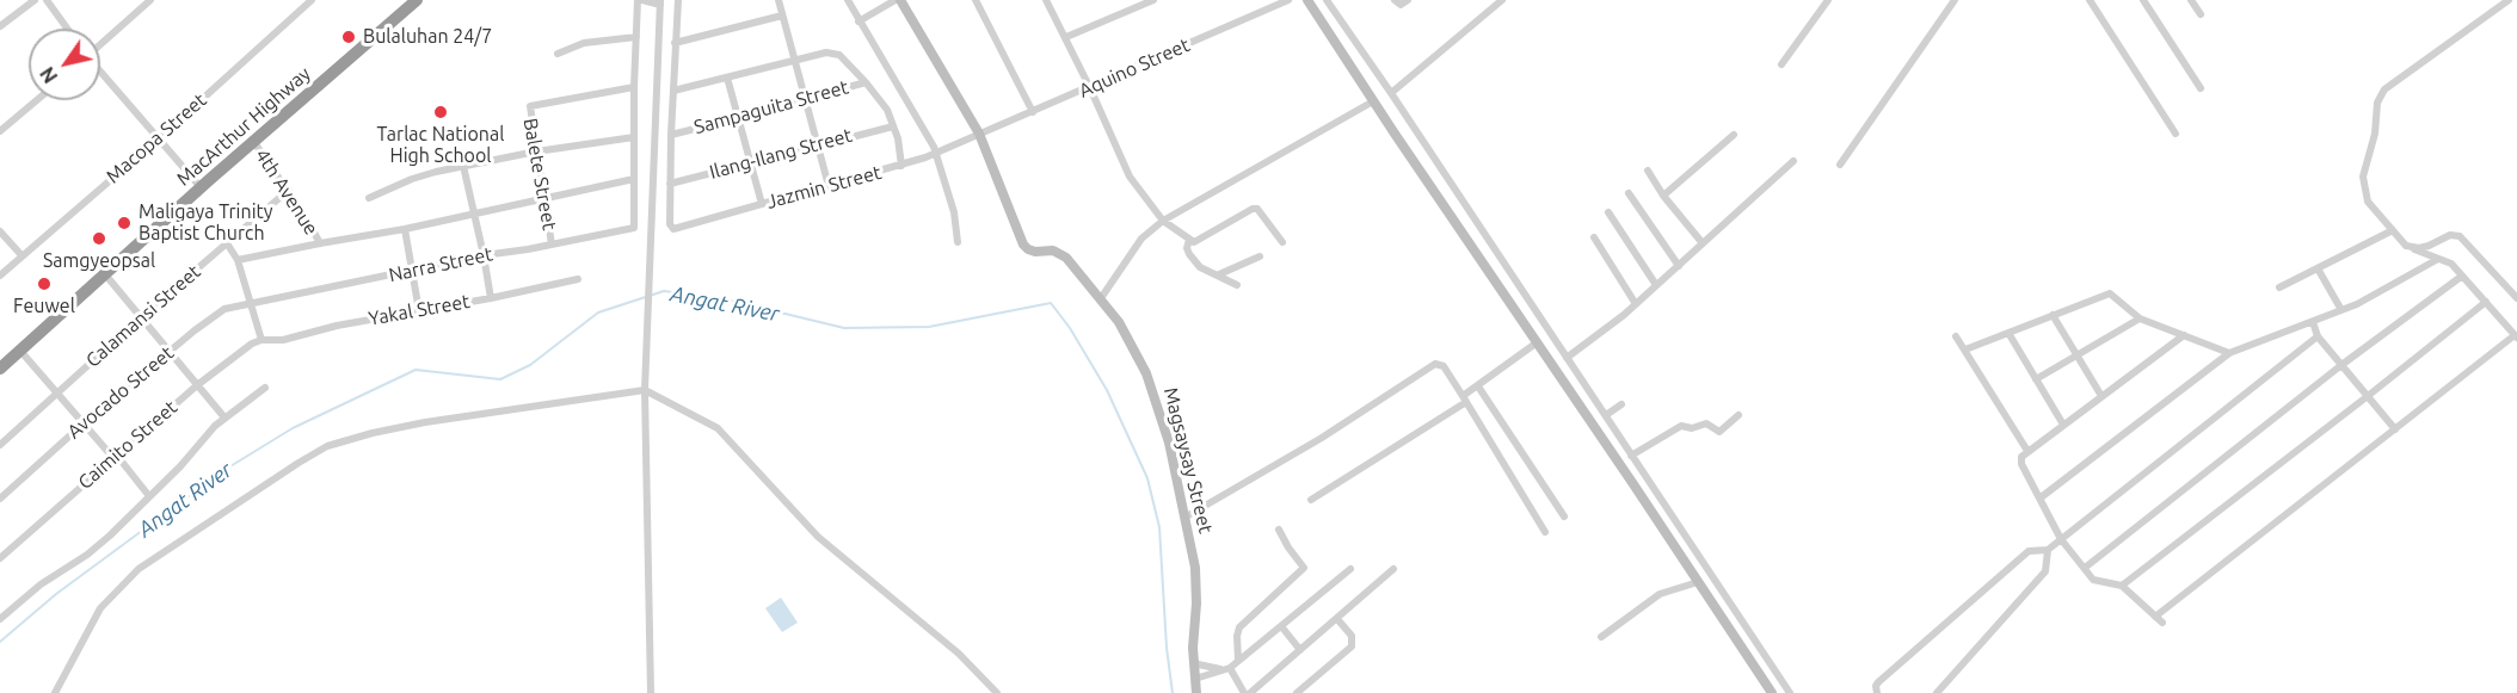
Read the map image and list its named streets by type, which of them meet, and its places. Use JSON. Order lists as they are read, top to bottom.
{
  "streets": {
    "highway": ["MacArthur Highway"],
    "street": [
      "Aquino Street",
      "Sampaguita Street",
      "Macopa Street",
      "Ilang-Ilang Street",
      "Balete Street",
      "Jazmin Street",
      "4th Avenue",
      "Narra Street",
      "Yakal Street",
      "Calamansi Street",
      "Avocado Street",
      "Caimito Street",
      "Magsaysay Street"
    ]
  },
  "crossings": [
    ["Aquino Street", "Jazmin Street"],
    ["Aquino Street", "Magsaysay Street"],
    ["Sampaguita Street", "Ilang-Ilang Street"],
    ["Sampaguita Street", "Jazmin Street"],
    ["MacArthur Highway", "4th Avenue"],
    ["Ilang-Ilang Street", "Jazmin Street"],
    ["Balete Street", "Narra Street"],
    ["Jazmin Street", "Magsaysay Street"],
    ["4th Avenue", "Calamansi Street"],
    ["Narra Street", "Avocado Street"],
    ["Yakal Street", "Caimito Street"]
  ],
  "water": ["Angat River"],
  "places": [
    "Bulaluhan 24/7",
    "Tarlac National High School",
    "Maligaya Trinity Baptist Church",
    "Samgyeopsal",
    "Feuwel"
  ],
  "north": "bottom left"
}
